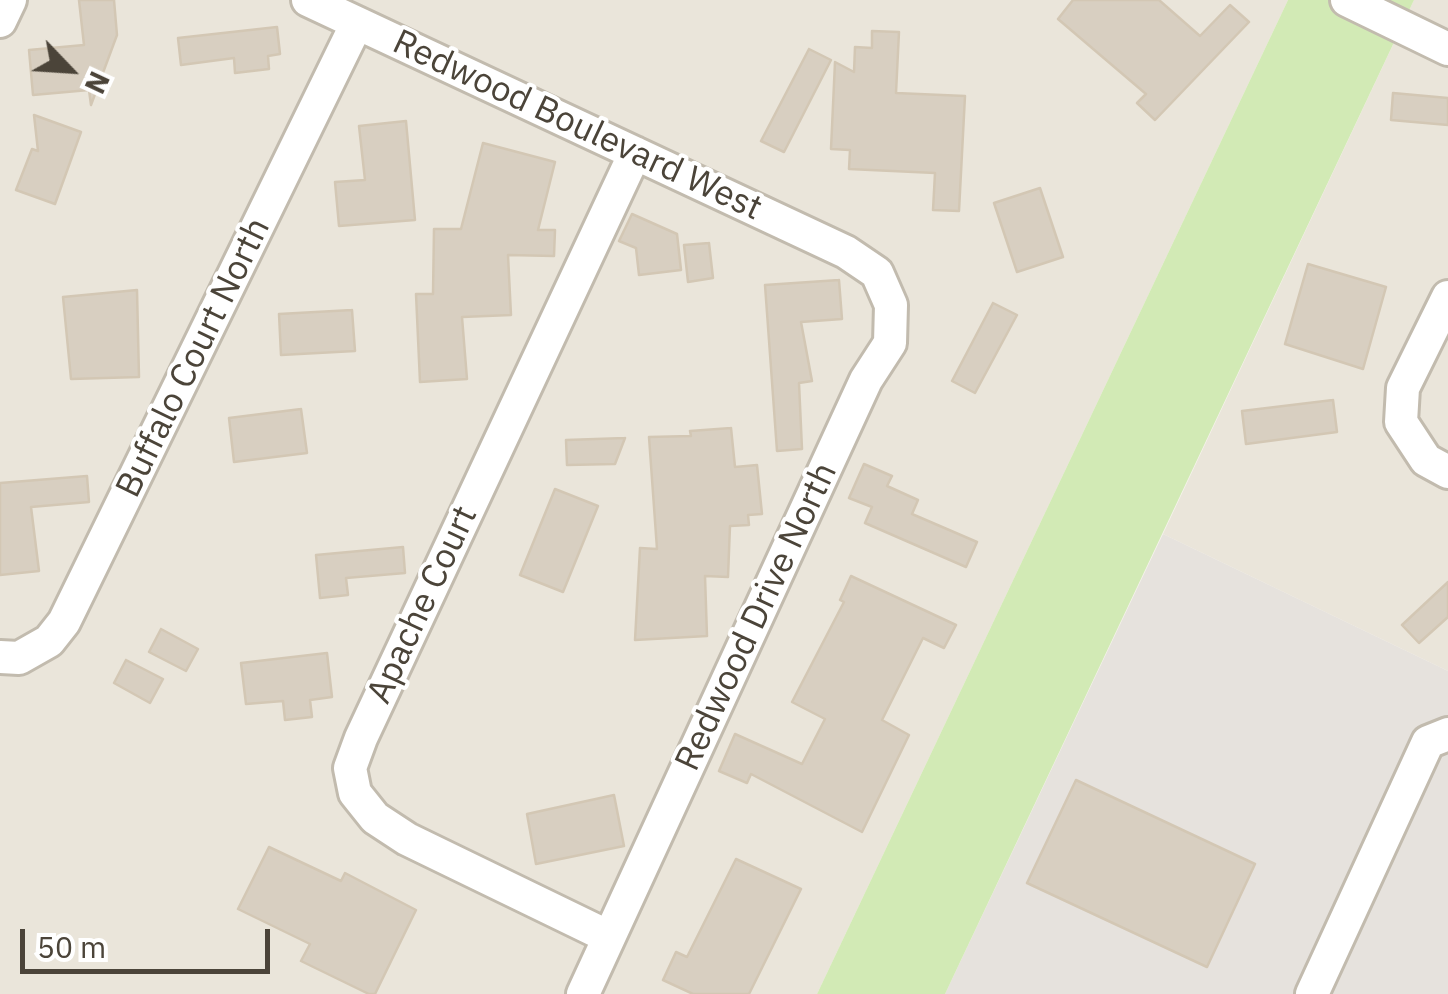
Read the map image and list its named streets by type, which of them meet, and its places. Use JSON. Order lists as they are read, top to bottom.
{
  "streets": {
    "street": [
      "Redwood Boulevard West",
      "Buffalo Court North",
      "Apache Court",
      "Redwood Drive North"
    ]
  },
  "crossings": [
    ["Redwood Boulevard West", "Buffalo Court North"],
    ["Redwood Boulevard West", "Apache Court"],
    ["Redwood Boulevard West", "Redwood Drive North"],
    ["Apache Court", "Redwood Drive North"]
  ],
  "scale_bar": "50 m",
  "north": "bottom right"
}
